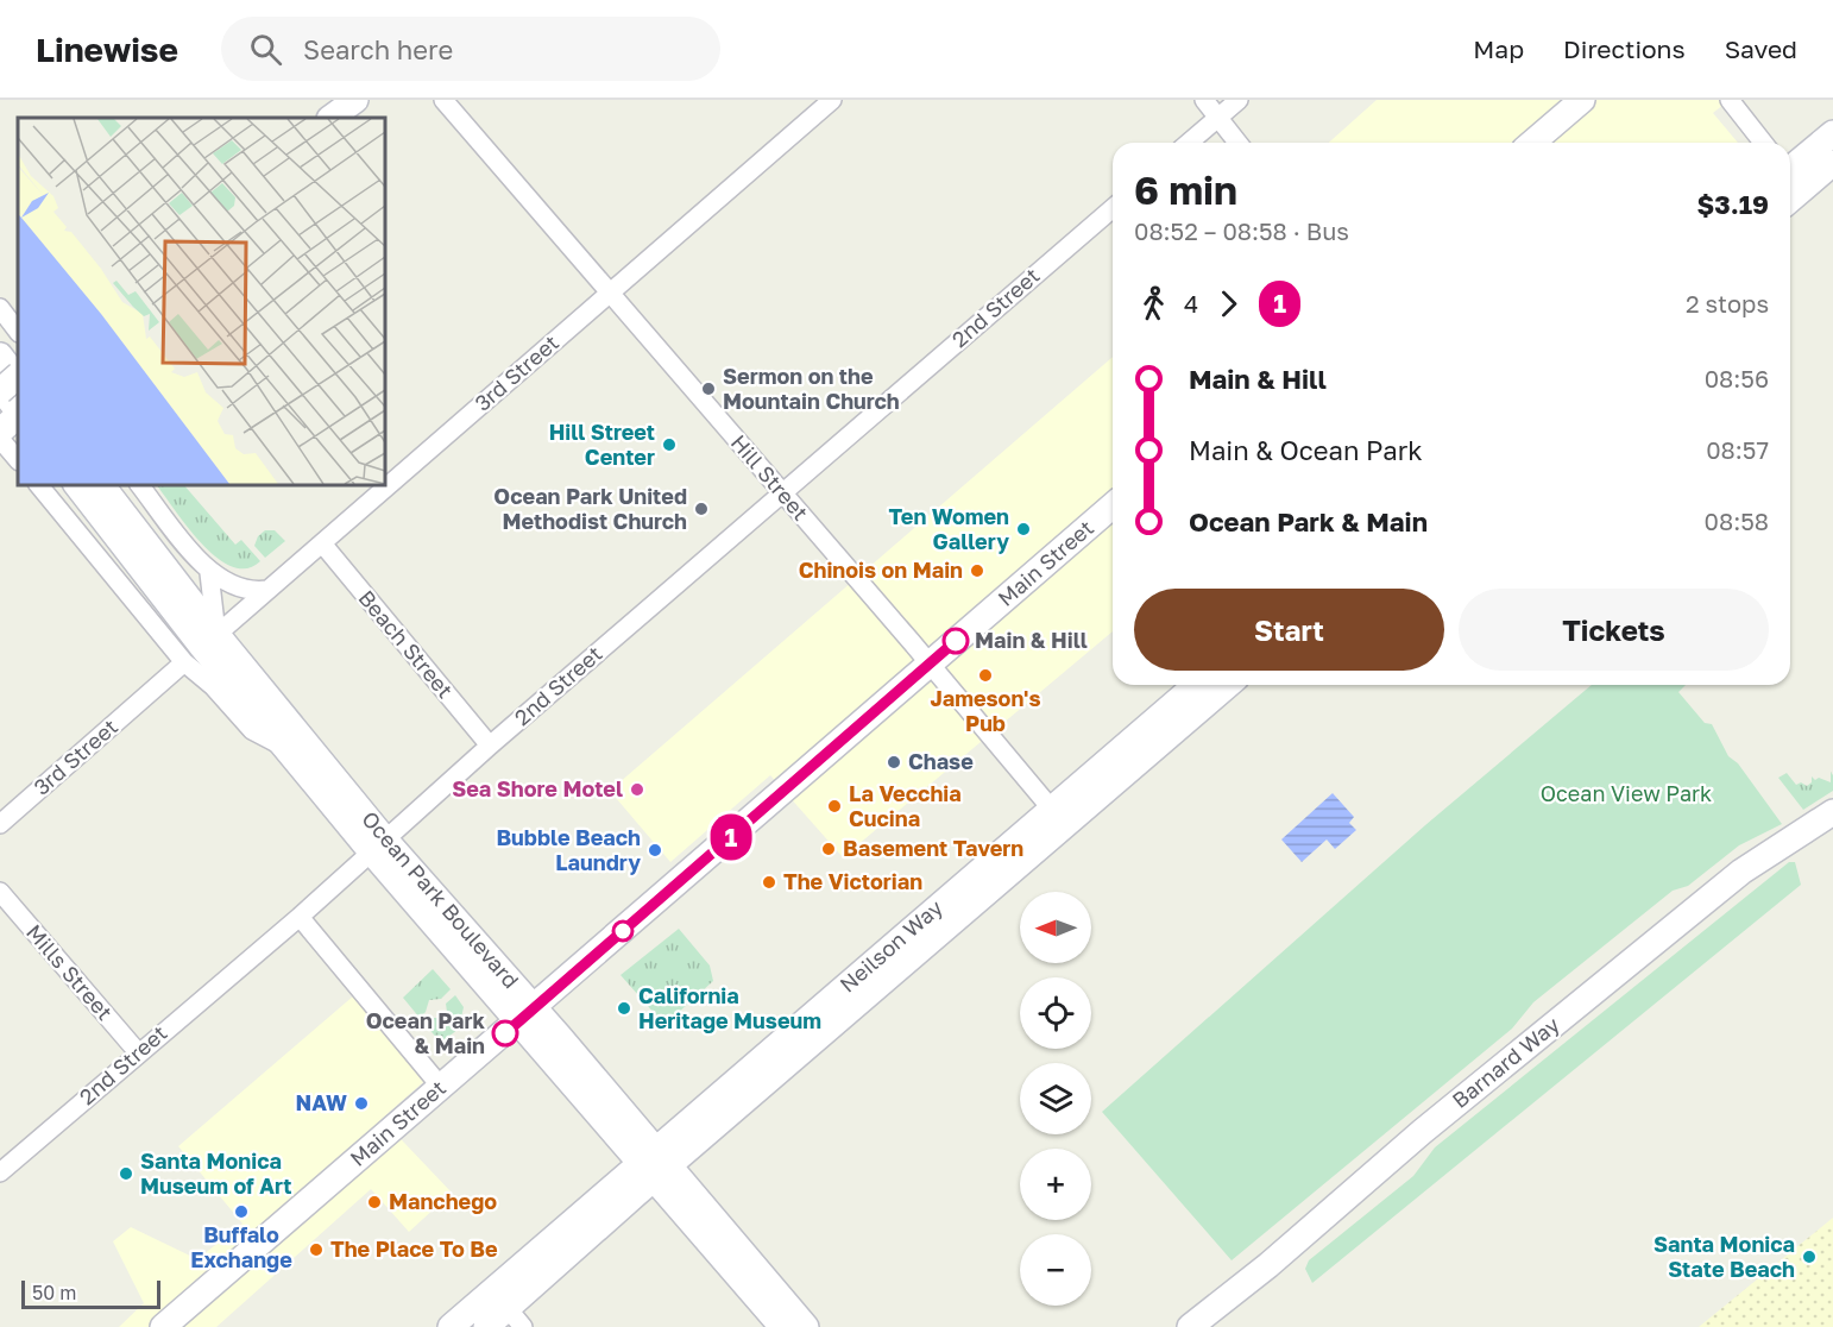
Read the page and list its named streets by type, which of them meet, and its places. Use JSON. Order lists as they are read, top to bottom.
{
  "streets": {
    "street": [
      "2nd Street",
      "3rd Street",
      "Hill Street",
      "Main Street",
      "Beach Street",
      "Ocean Park Boulevard",
      "Neilson Way",
      "Mills Street",
      "Barnard Way"
    ]
  },
  "crossings": [
    ["2nd Street", "Hill Street"],
    ["2nd Street", "Beach Street"],
    ["2nd Street", "Ocean Park Boulevard"],
    ["2nd Street", "Mills Street"],
    ["3rd Street", "Hill Street"],
    ["3rd Street", "Beach Street"],
    ["3rd Street", "Ocean Park Boulevard"],
    ["Hill Street", "Main Street"],
    ["Hill Street", "Neilson Way"],
    ["Main Street", "Ocean Park Boulevard"],
    ["Ocean Park Boulevard", "Neilson Way"]
  ],
  "parks": ["Ocean View Park"],
  "places": [
    "Sermon on the Mountain Church",
    "Hill Street Center",
    "Ocean Park United Methodist Church",
    "Ten Women Gallery",
    "Chinois on Main",
    "Main & Hill",
    "Jameson's Pub",
    "Chase",
    "Sea Shore Motel",
    "La Vecchia Cucina",
    "Basement Tavern",
    "Bubble Beach Laundry",
    "The Victorian",
    "California Heritage Museum",
    "Ocean Park & Main",
    "NAW",
    "Santa Monica Museum of Art",
    "Manchego",
    "Buffalo Exchange",
    "The Place To Be",
    "Santa Monica State Beach"
  ],
  "lines": ["bus line 1"],
  "scale_bar": "50 m",
  "north": "left",
  "page": {
    "header": "Linewise",
    "search": "Search here",
    "nav": ["Map", "Directions", "Saved"],
    "on_map": "1",
    "heading": ["6 min", "08:52 – 08:58 · Bus", "$3.19"],
    "legs": ["4", "1", "2 stops"],
    "list": [
      {
        "name": "Main & Hill",
        "value": "08:56"
      },
      {
        "name": "Main & Ocean Park",
        "value": "08:57"
      },
      {
        "name": "Ocean Park & Main",
        "value": "08:58"
      }
    ],
    "buttons": ["Start", "Tickets"],
    "map_buttons": ["+", "−"],
    "scale": "50 m"
  }
}
